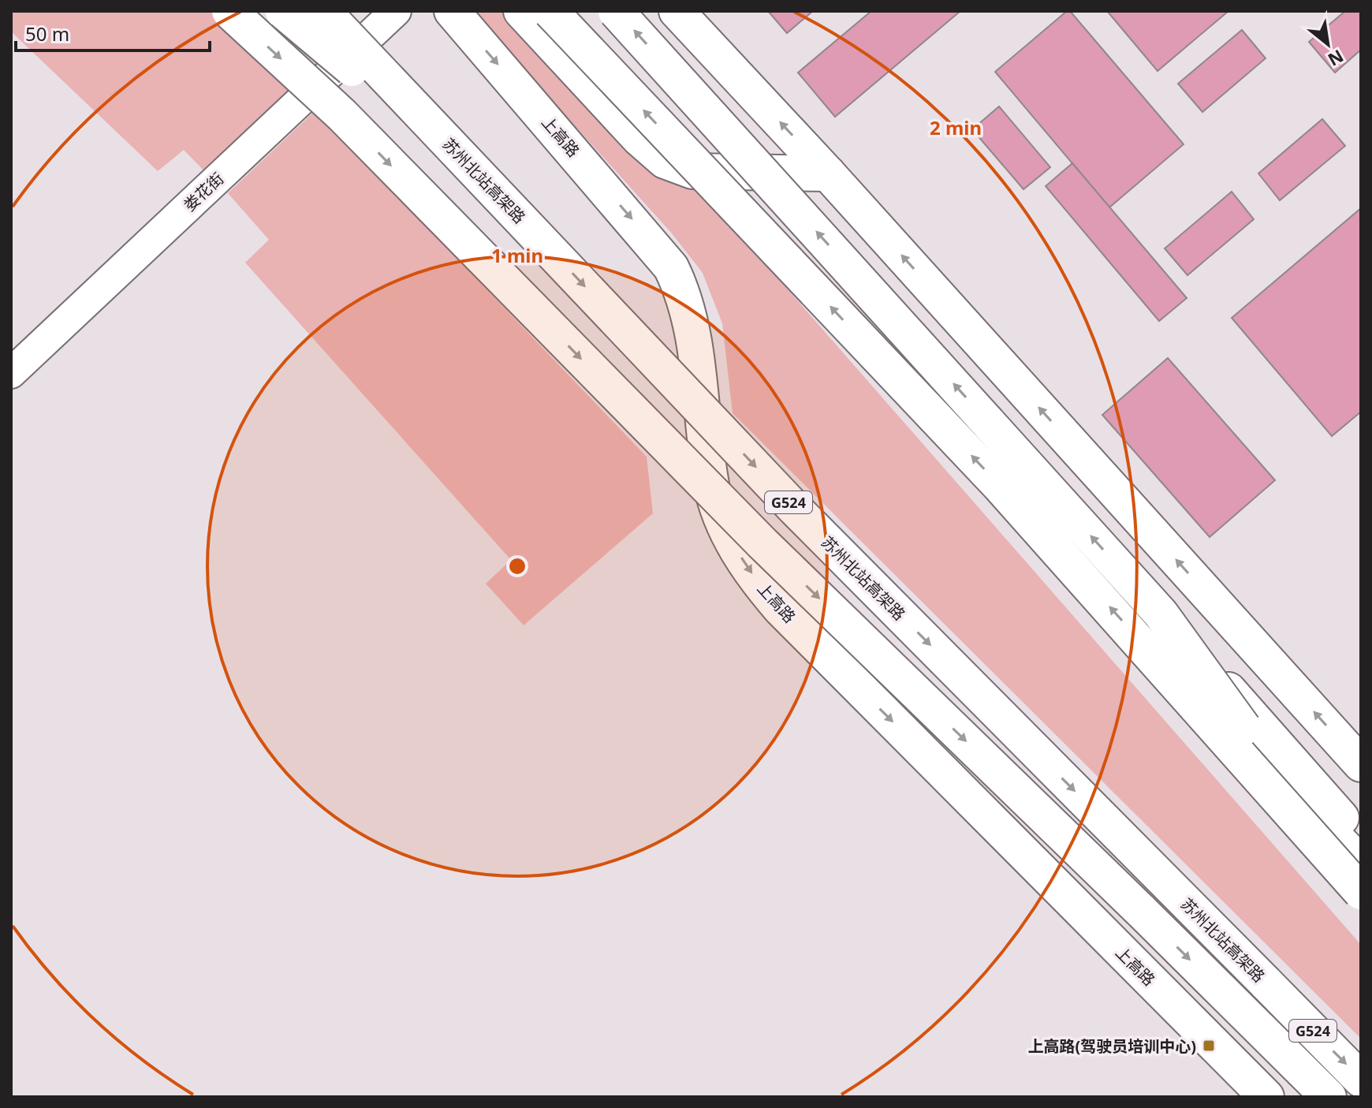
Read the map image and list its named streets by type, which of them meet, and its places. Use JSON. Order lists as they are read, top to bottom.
{
  "streets": {
    "main road": ["上高路", "苏州北站高架路", "G524"],
    "street": ["娄花街"]
  },
  "places": {
    "transit": ["上高路(驾驶员培训中心)"]
  },
  "scale_bar": "50 m",
  "north": "bottom right",
  "rings": ["2 min", "1 min"]
}
